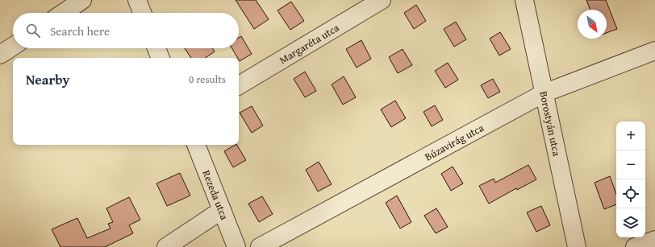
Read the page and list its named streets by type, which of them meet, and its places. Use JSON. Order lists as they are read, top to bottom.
{
  "streets": {
    "street": [
      "Margaréta utca",
      "Borostyán utca",
      "Búzavirág utca",
      "Rezeda utca"
    ]
  },
  "crossings": [
    ["Borostyán utca", "Búzavirág utca"]
  ],
  "north": "bottom right",
  "page": {
    "search": "Search here",
    "heading": ["Nearby", "0 results"],
    "map_buttons": ["+", "−"]
  }
}
